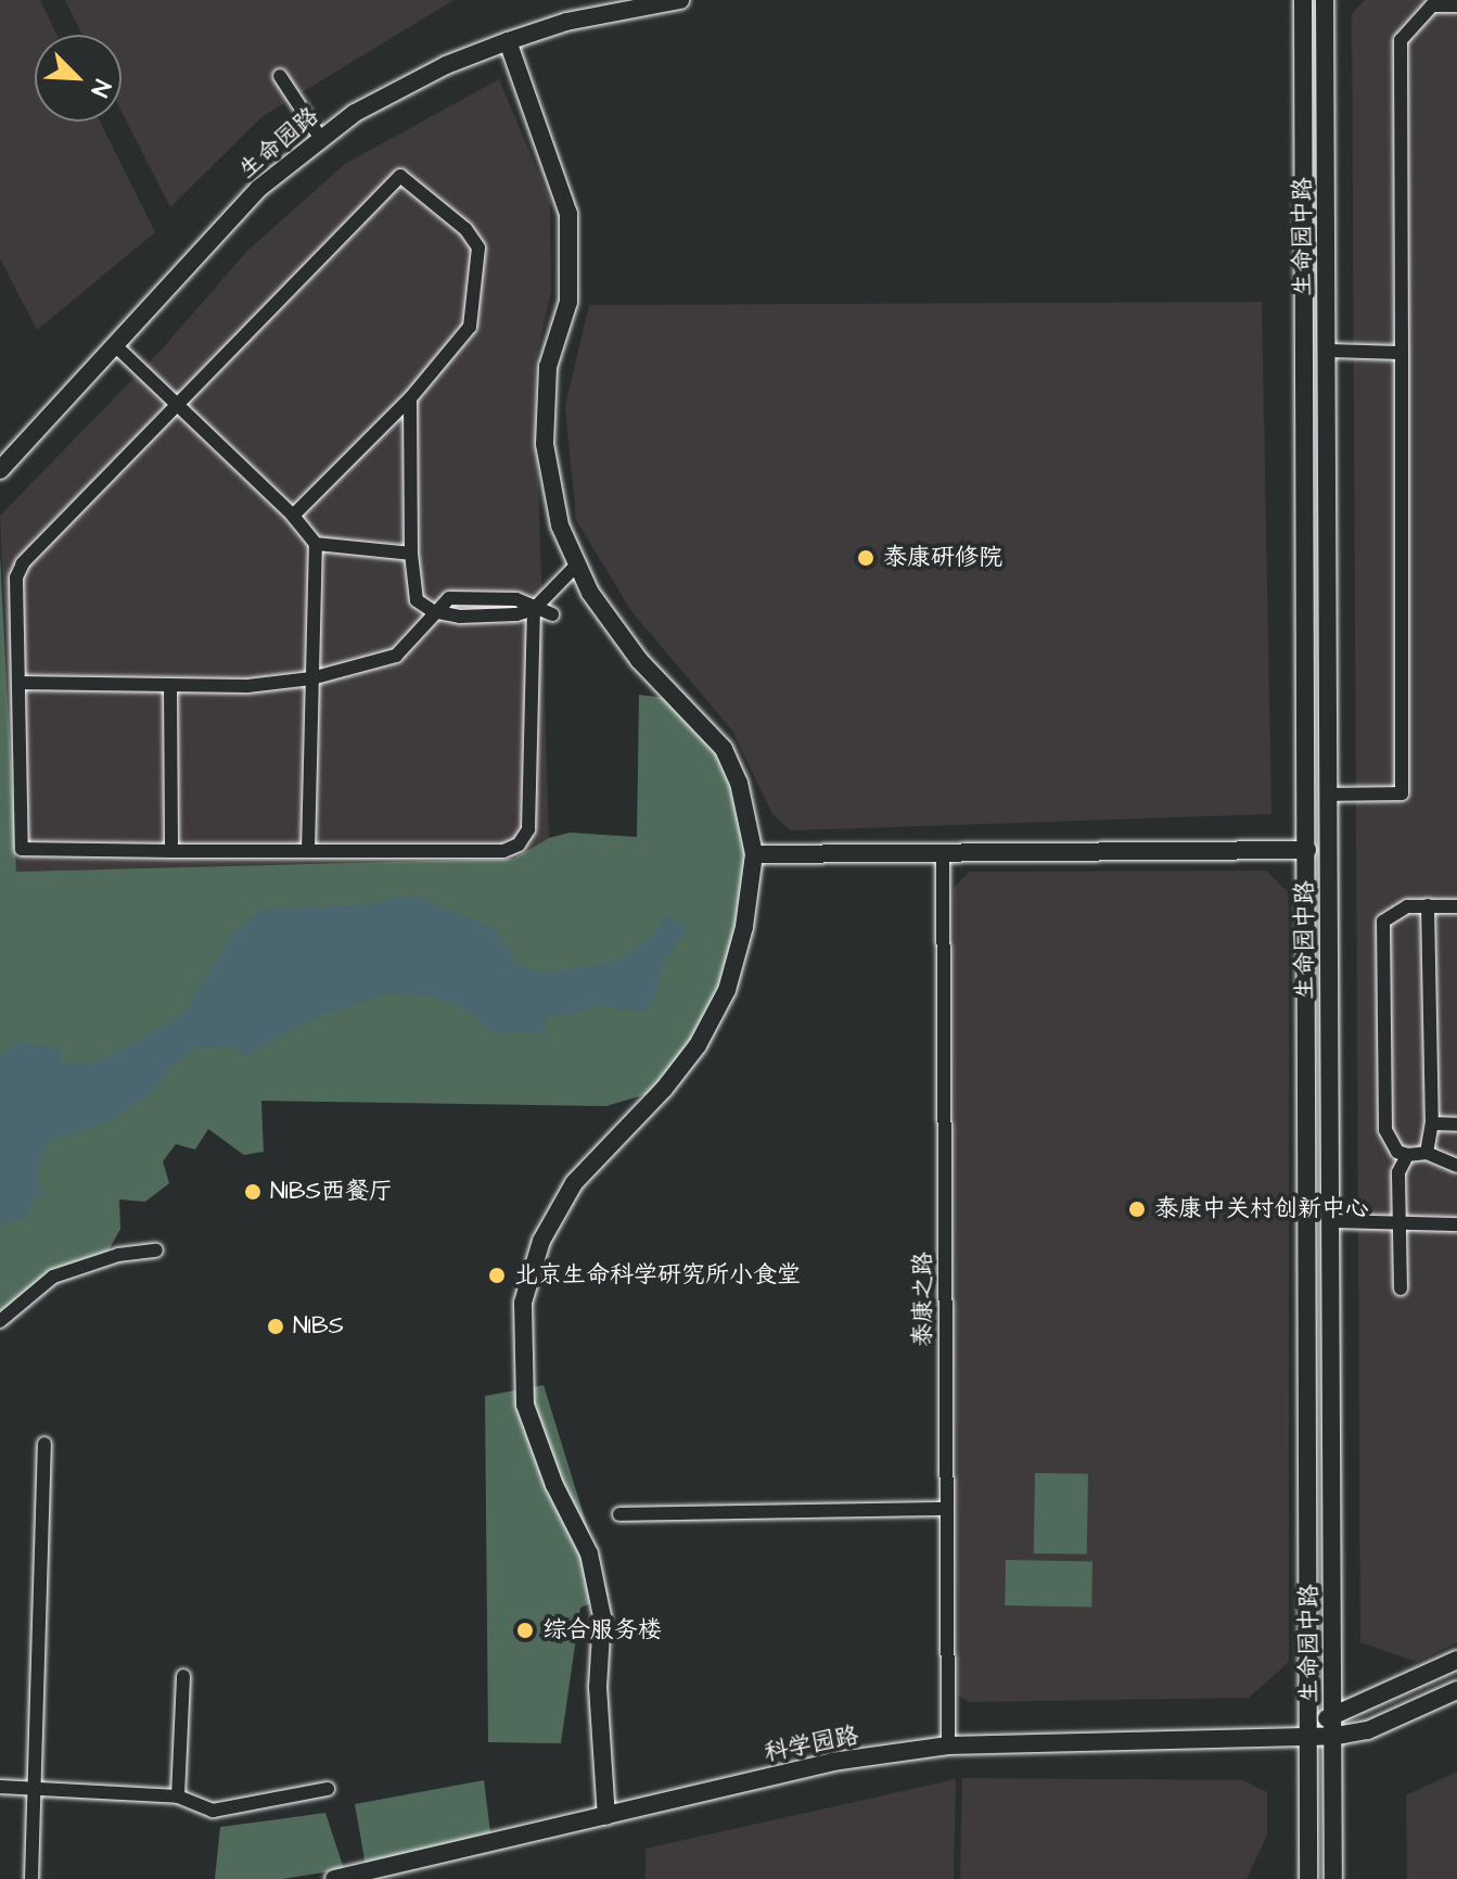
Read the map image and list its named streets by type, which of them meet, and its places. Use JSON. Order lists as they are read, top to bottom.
{
  "streets": {
    "street": [
      "生命园路",
      "生命园中路",
      "泰康之路",
      "科学园路"
    ]
  },
  "crossings": [
    ["生命园中路", "科学园路"],
    ["泰康之路", "科学园路"]
  ],
  "places": [
    "泰康研修院",
    "NIBS西餐厅",
    "泰康中关村创新中心",
    "北京生命科学研究所小食堂",
    "NIBS",
    "综合服务楼"
  ],
  "north": "bottom right"
}
